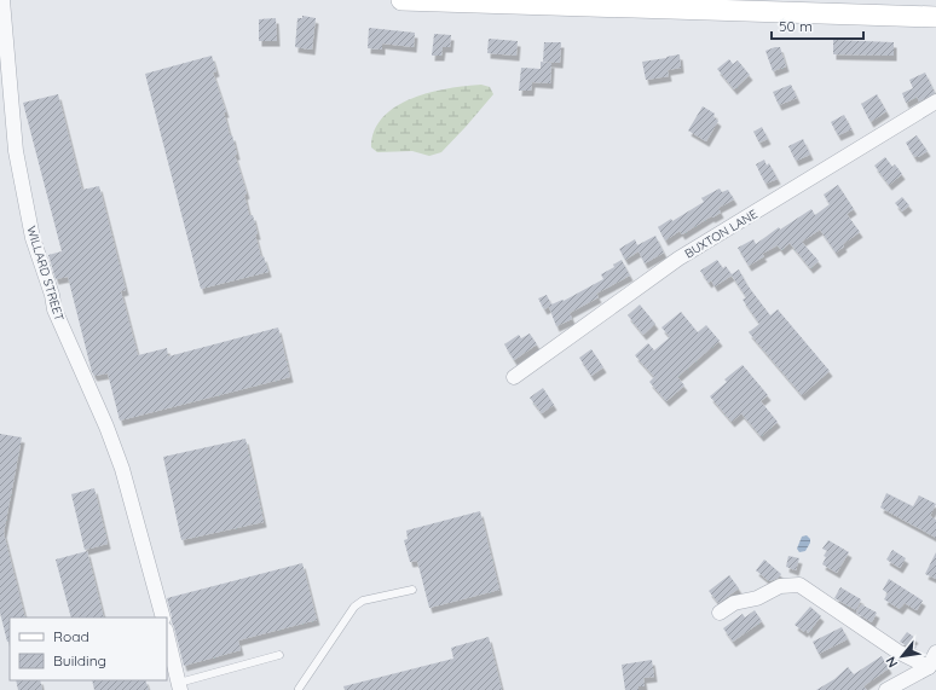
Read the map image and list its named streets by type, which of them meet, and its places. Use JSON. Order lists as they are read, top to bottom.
{
  "streets": {
    "street": ["BUXTON LANE", "WILLARD STREET"]
  },
  "legend": ["Road", "Building"],
  "scale_bar": "50 m",
  "north": "bottom left"
}
